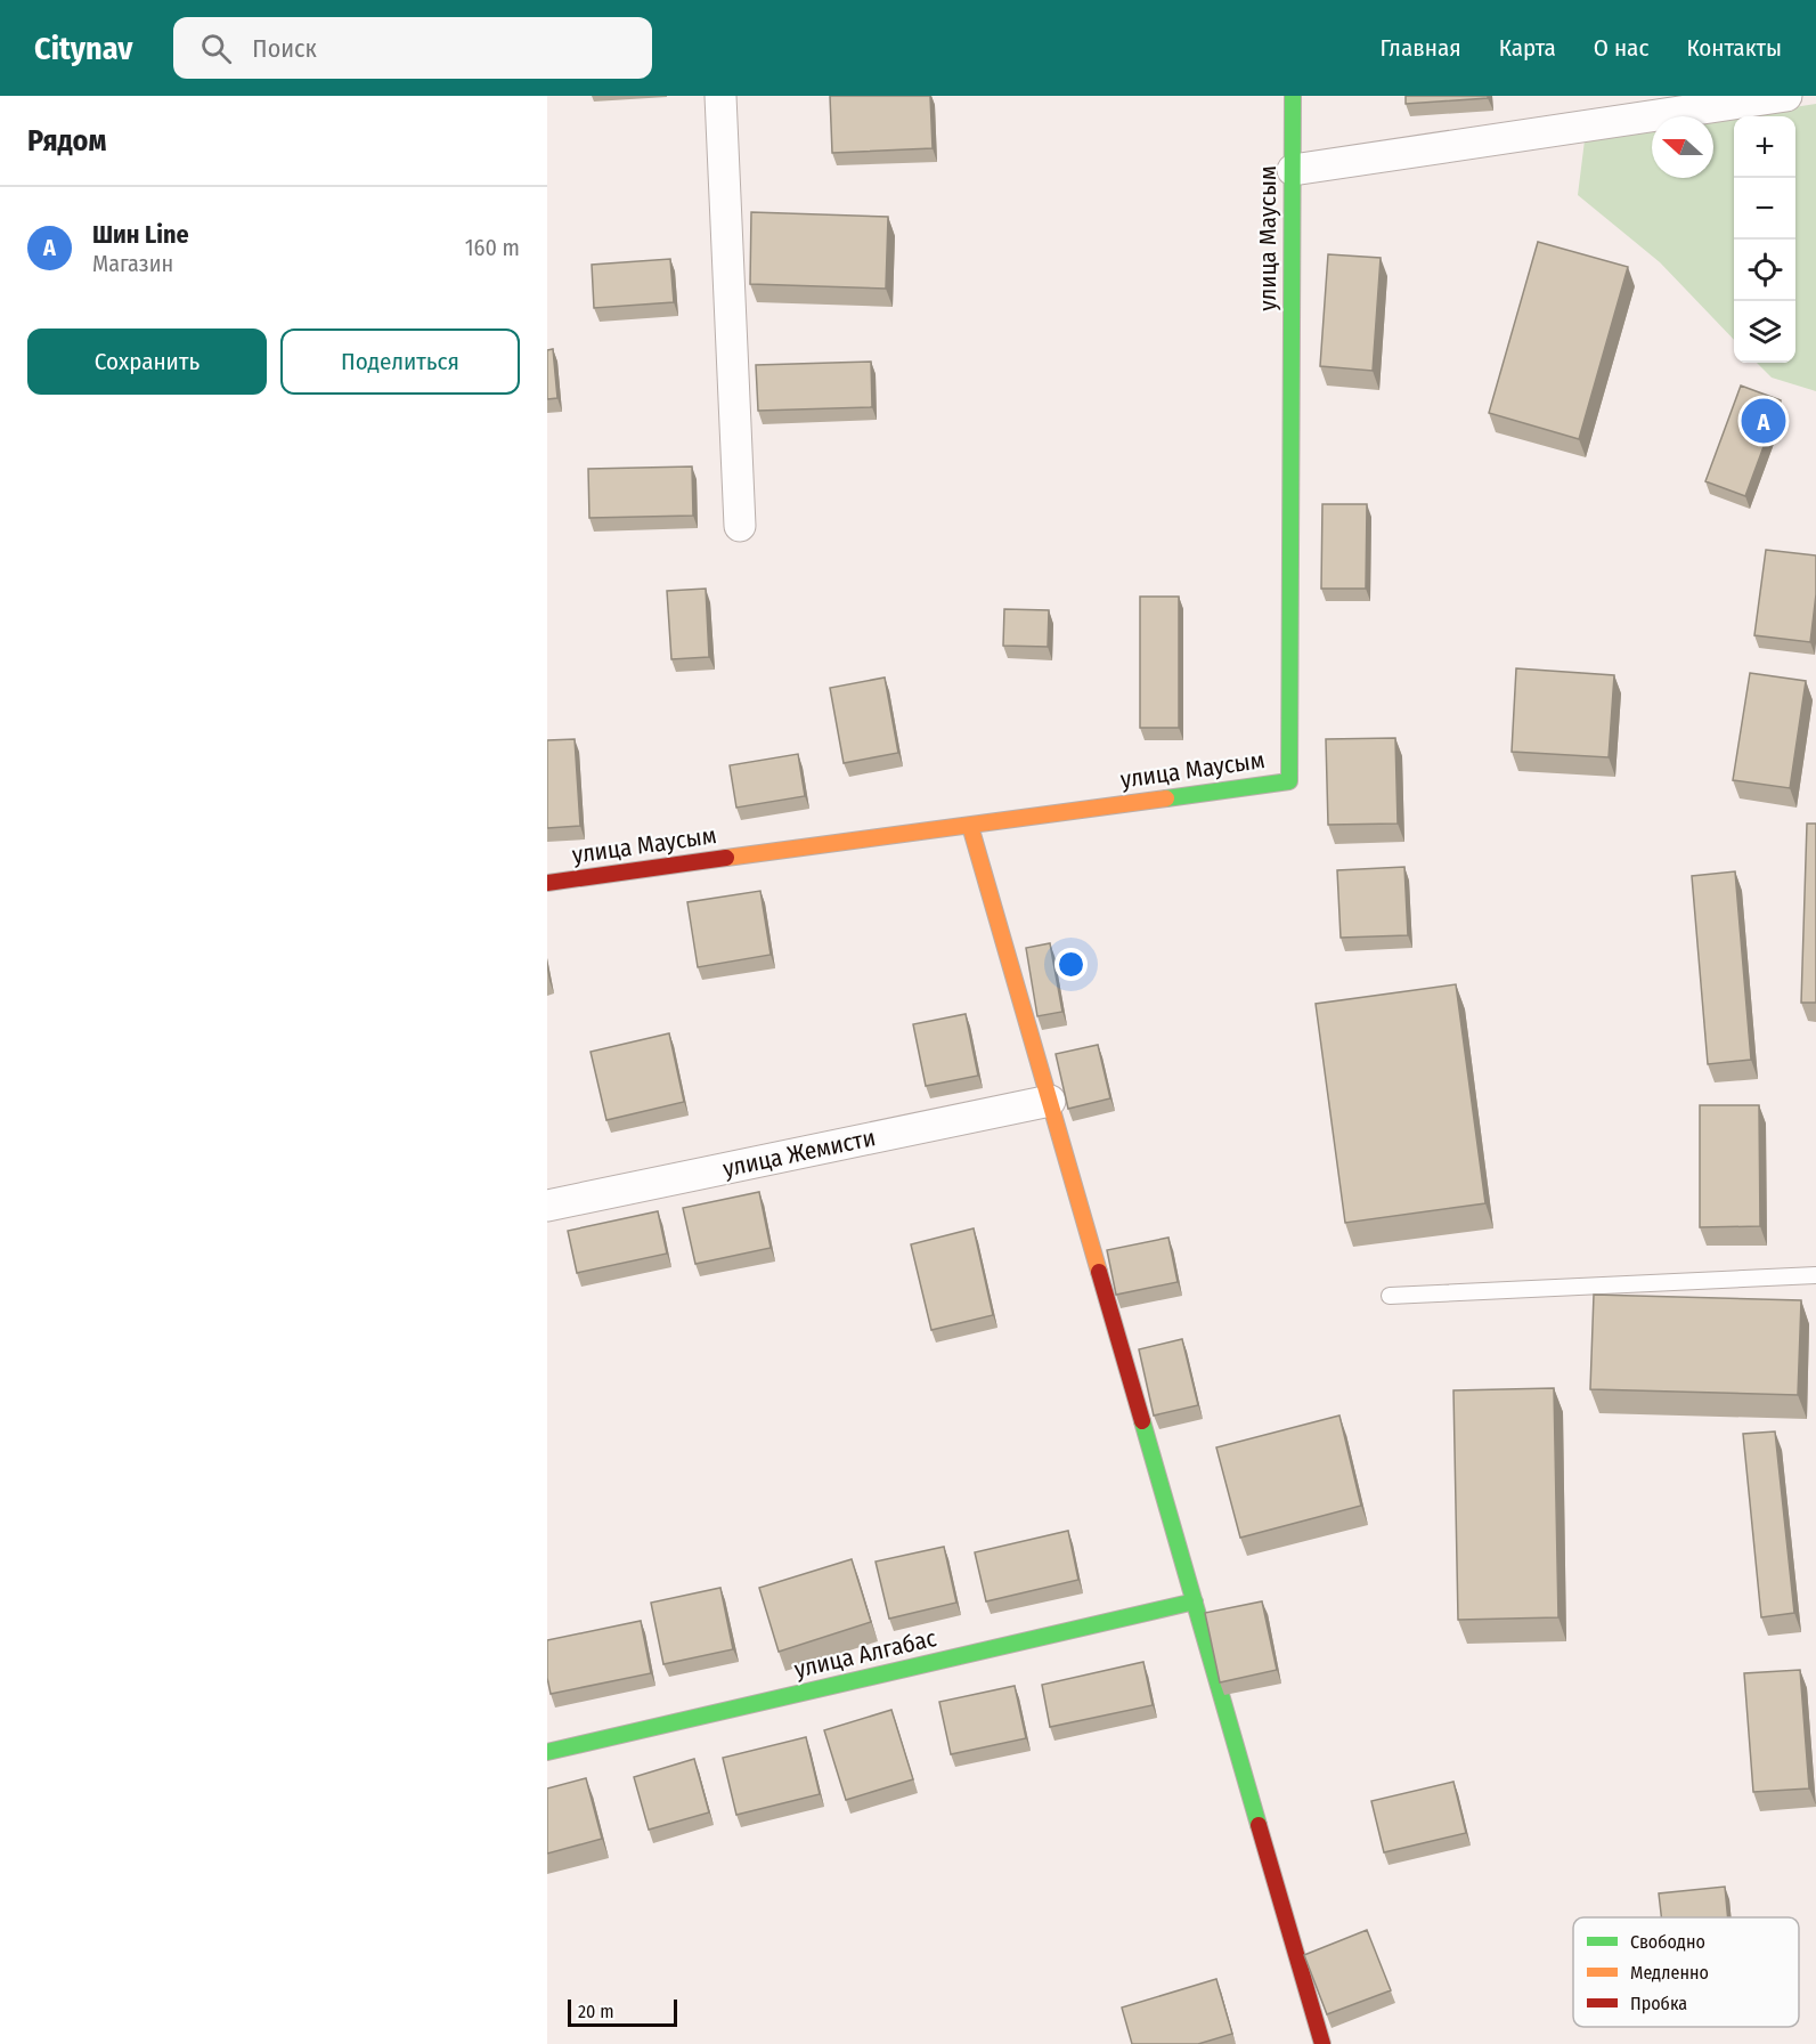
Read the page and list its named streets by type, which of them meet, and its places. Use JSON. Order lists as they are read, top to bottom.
{
  "streets": {
    "street": ["улица Маусым", "улица Жемисти", "улица Алгабас"]
  },
  "legend": ["Свободно", "Медленно", "Пробка"],
  "scale_bar": "20 m",
  "north": "left",
  "page": {
    "header": "Citynav",
    "search": "Поиск",
    "nav": [
      "Главная",
      "Карта",
      "О нас",
      "Контакты"
    ],
    "heading": "Рядом",
    "map_buttons": ["+", "−"],
    "list": [
      {
        "mark": "A",
        "name": "Шин Line",
        "note": "Магазин",
        "value": "160 m"
      }
    ],
    "buttons": ["Сохранить", "Поделиться"],
    "pins": "A",
    "scale": "20 m"
  }
}
